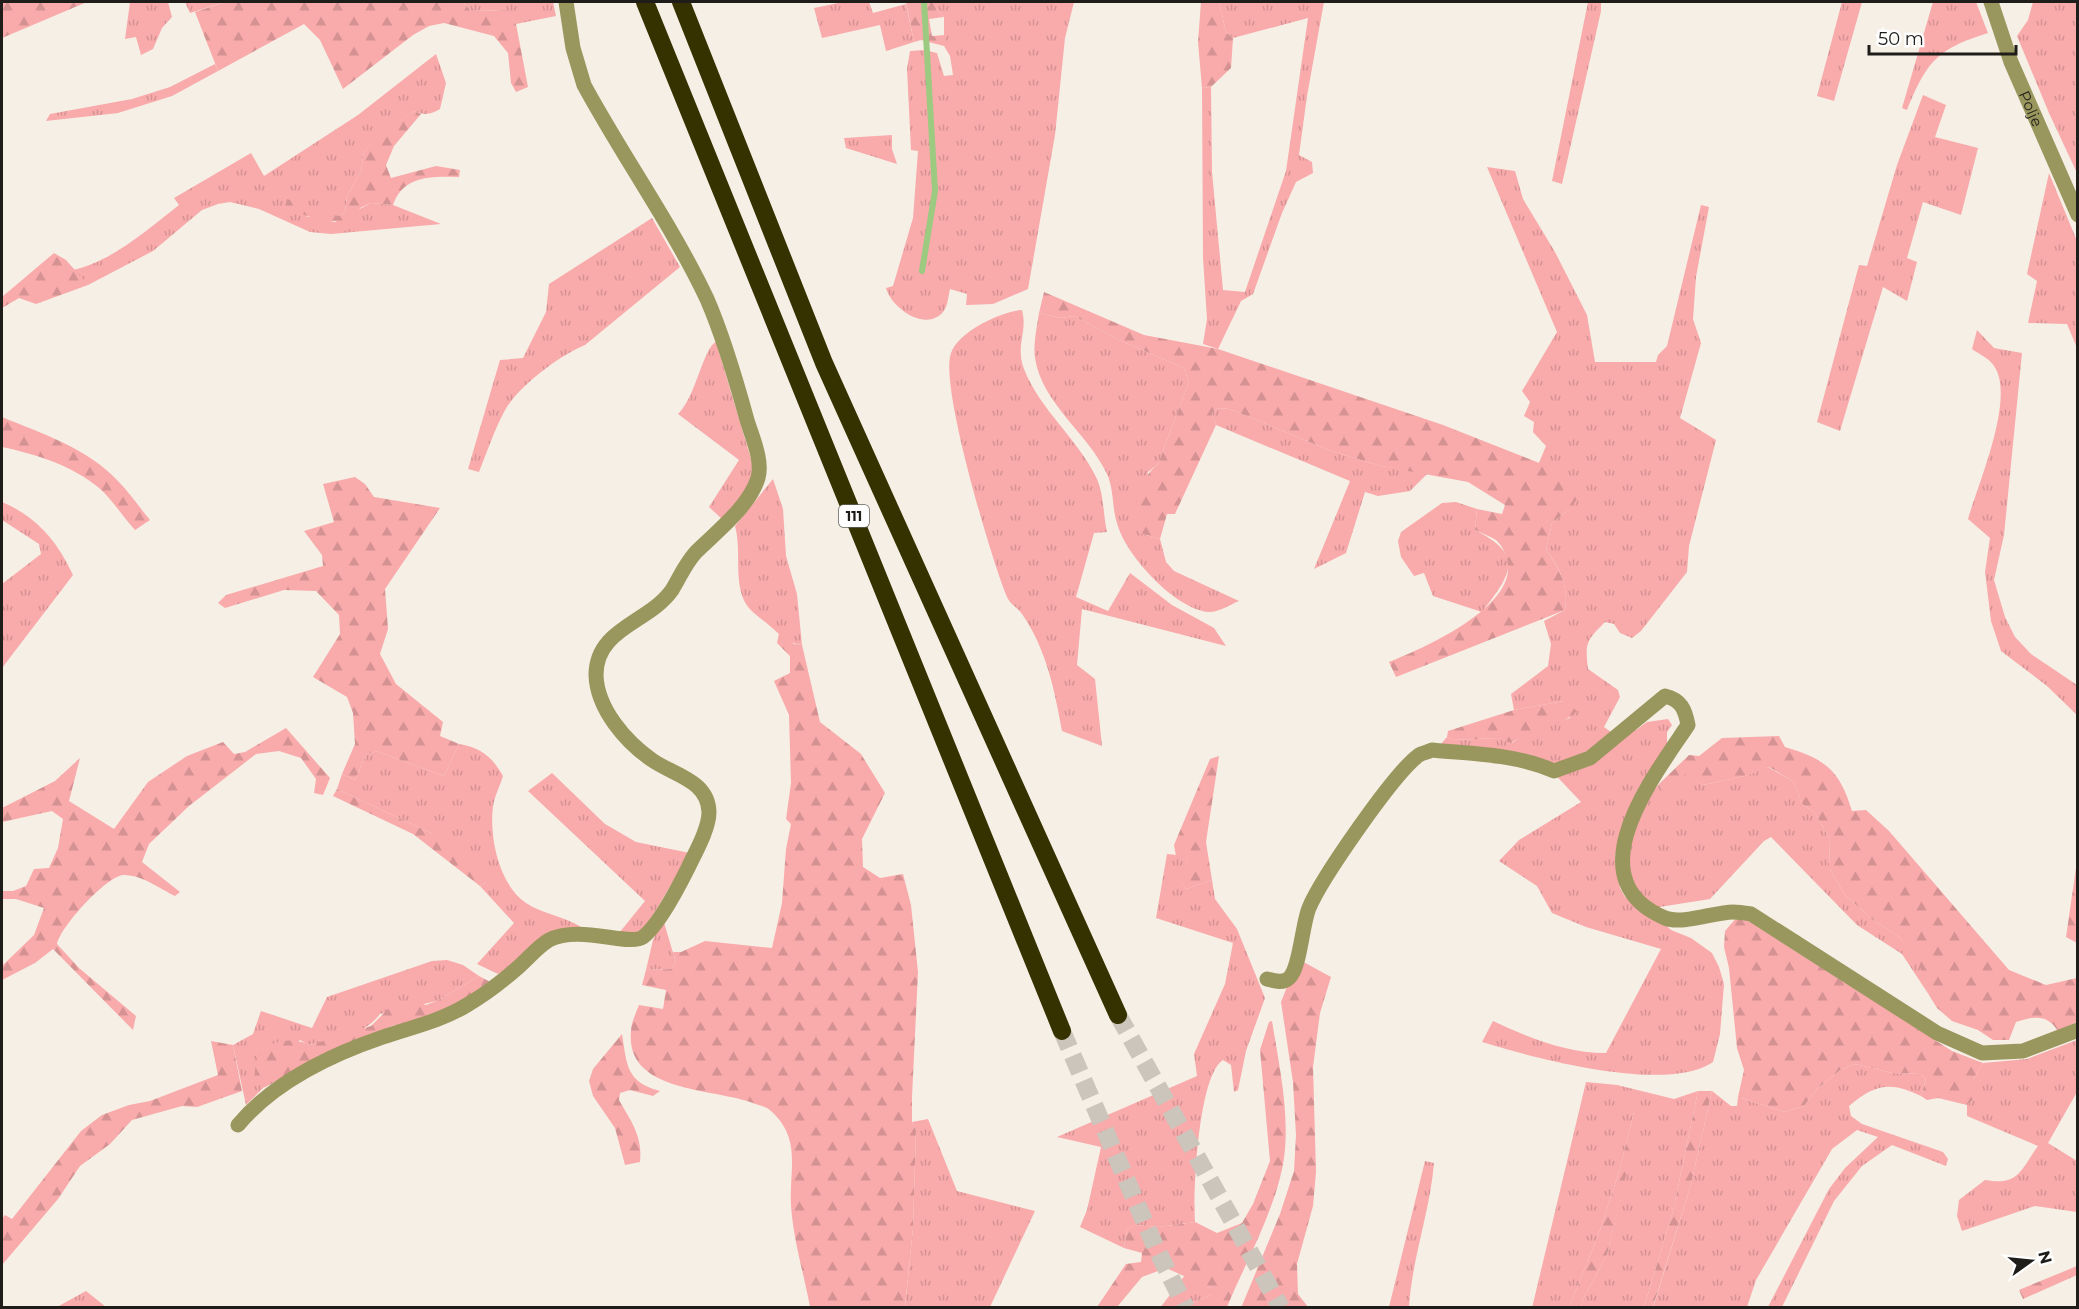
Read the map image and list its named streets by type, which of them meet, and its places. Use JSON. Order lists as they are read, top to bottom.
{
  "streets": {
    "highway": ["111"],
    "street": ["Polje"]
  },
  "scale_bar": "50 m",
  "north": "right"
}
